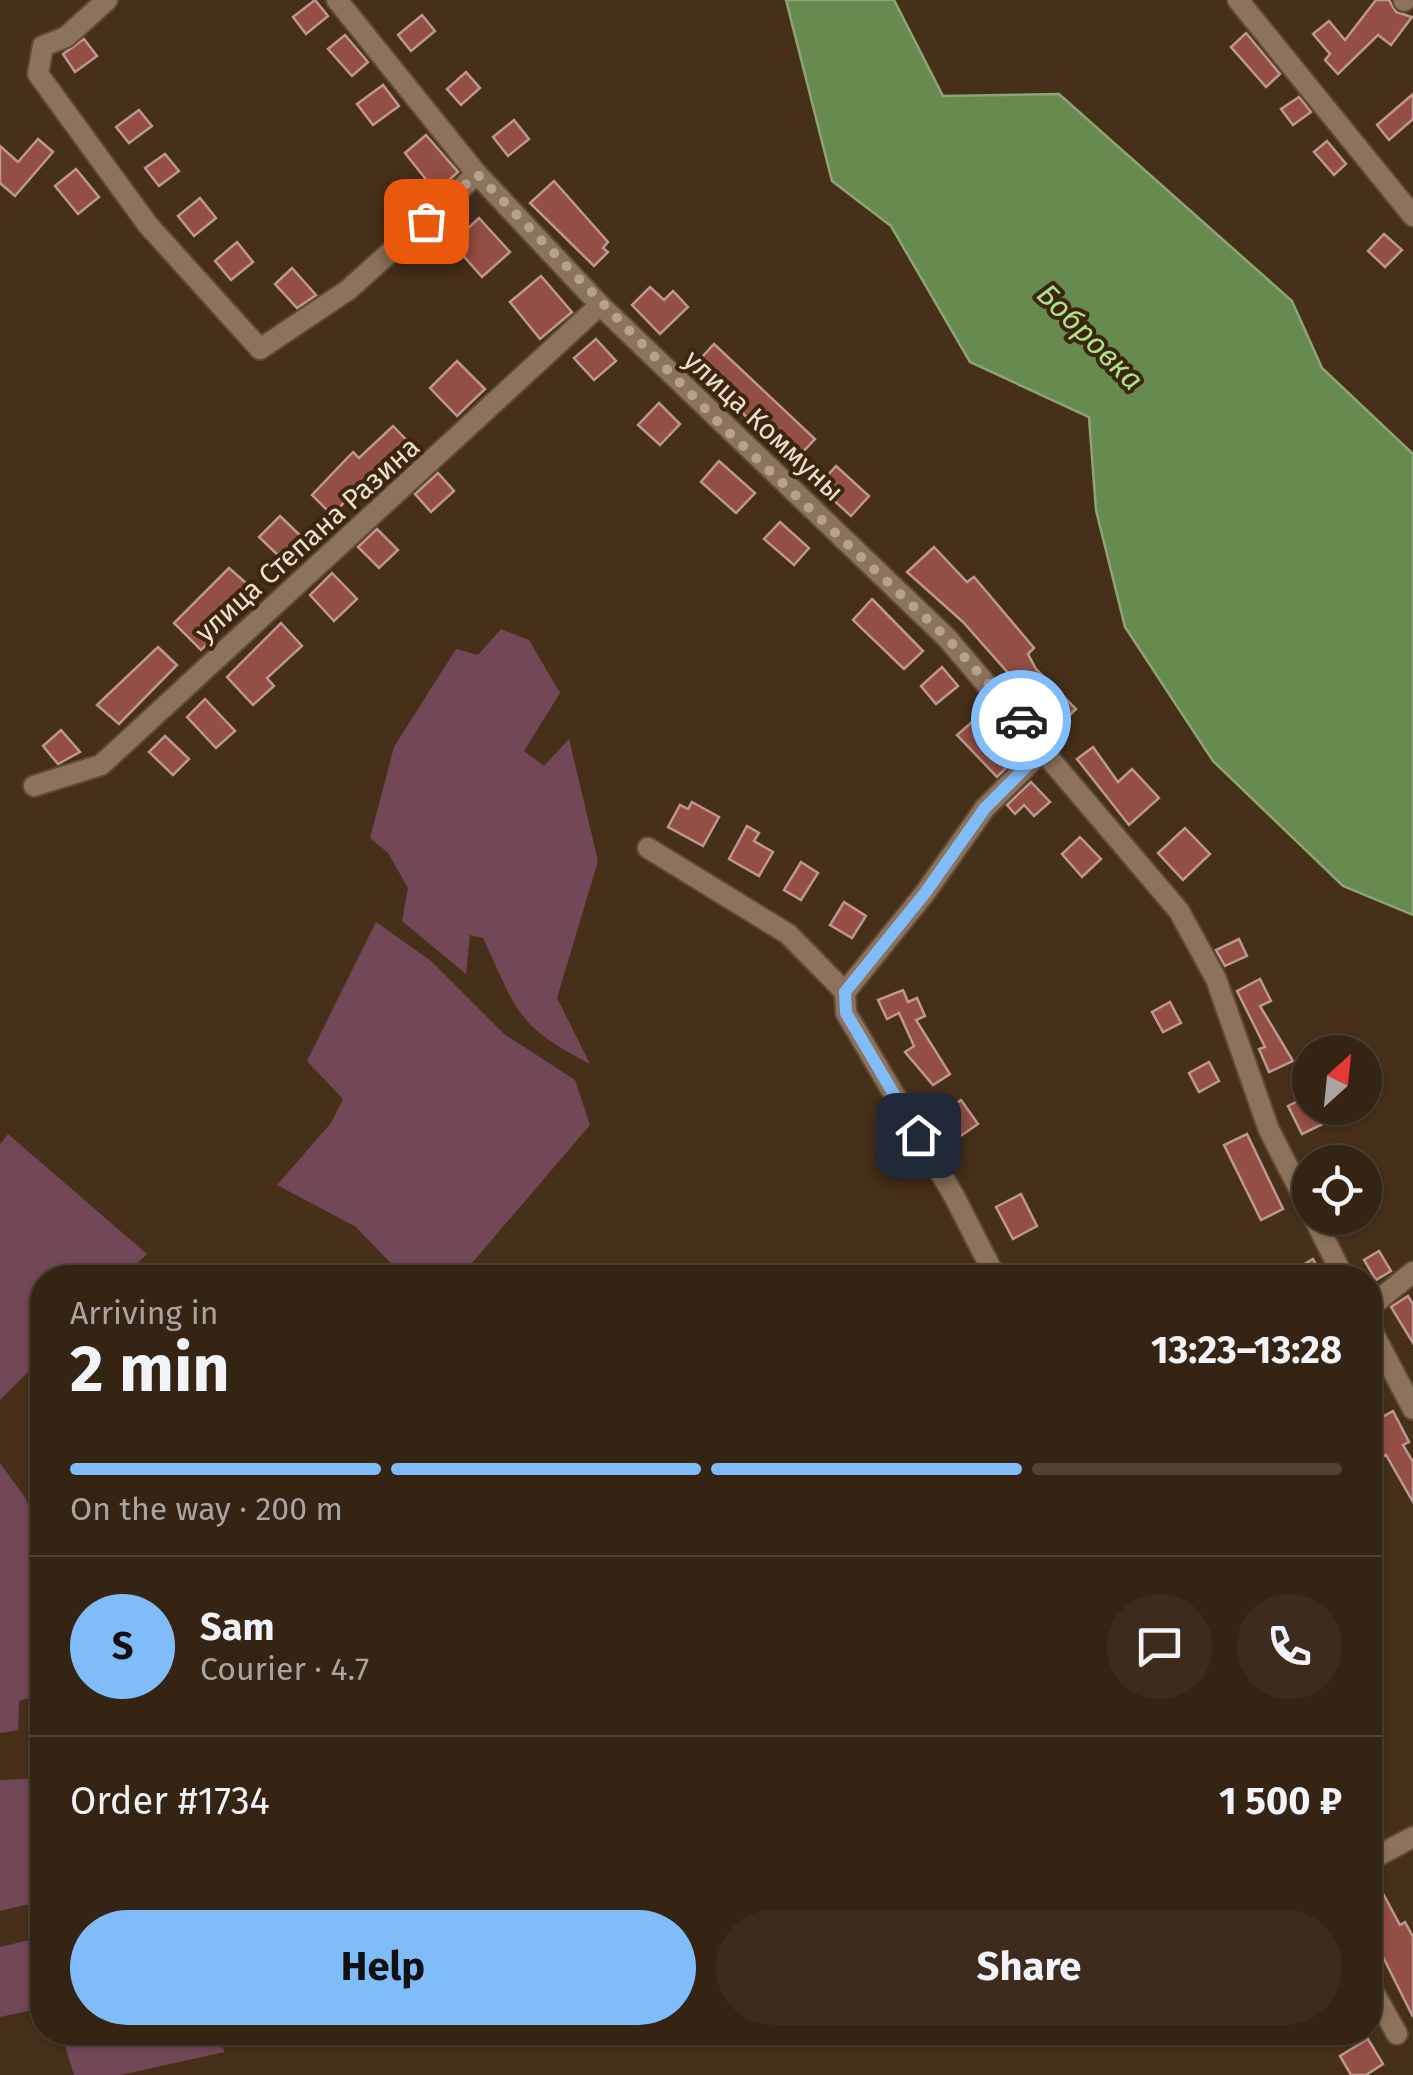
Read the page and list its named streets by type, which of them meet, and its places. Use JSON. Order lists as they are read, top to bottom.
{
  "streets": {
    "street": ["улица Коммуны", "улица Степана Разина"]
  },
  "crossings": [
    ["улица Коммуны", "улица Степана Разина"]
  ],
  "water": ["Бобровка"],
  "north": "top right",
  "page": {
    "heading": ["2 min", "Arriving in", "13:23–13:28"],
    "panel": [
      "Sam",
      "Courier · 4.7",
      "Order #1734",
      "1 500 ₽"
    ],
    "bar": "On the way · 200 m",
    "round": "S",
    "buttons": ["Help", "Share"]
  }
}
